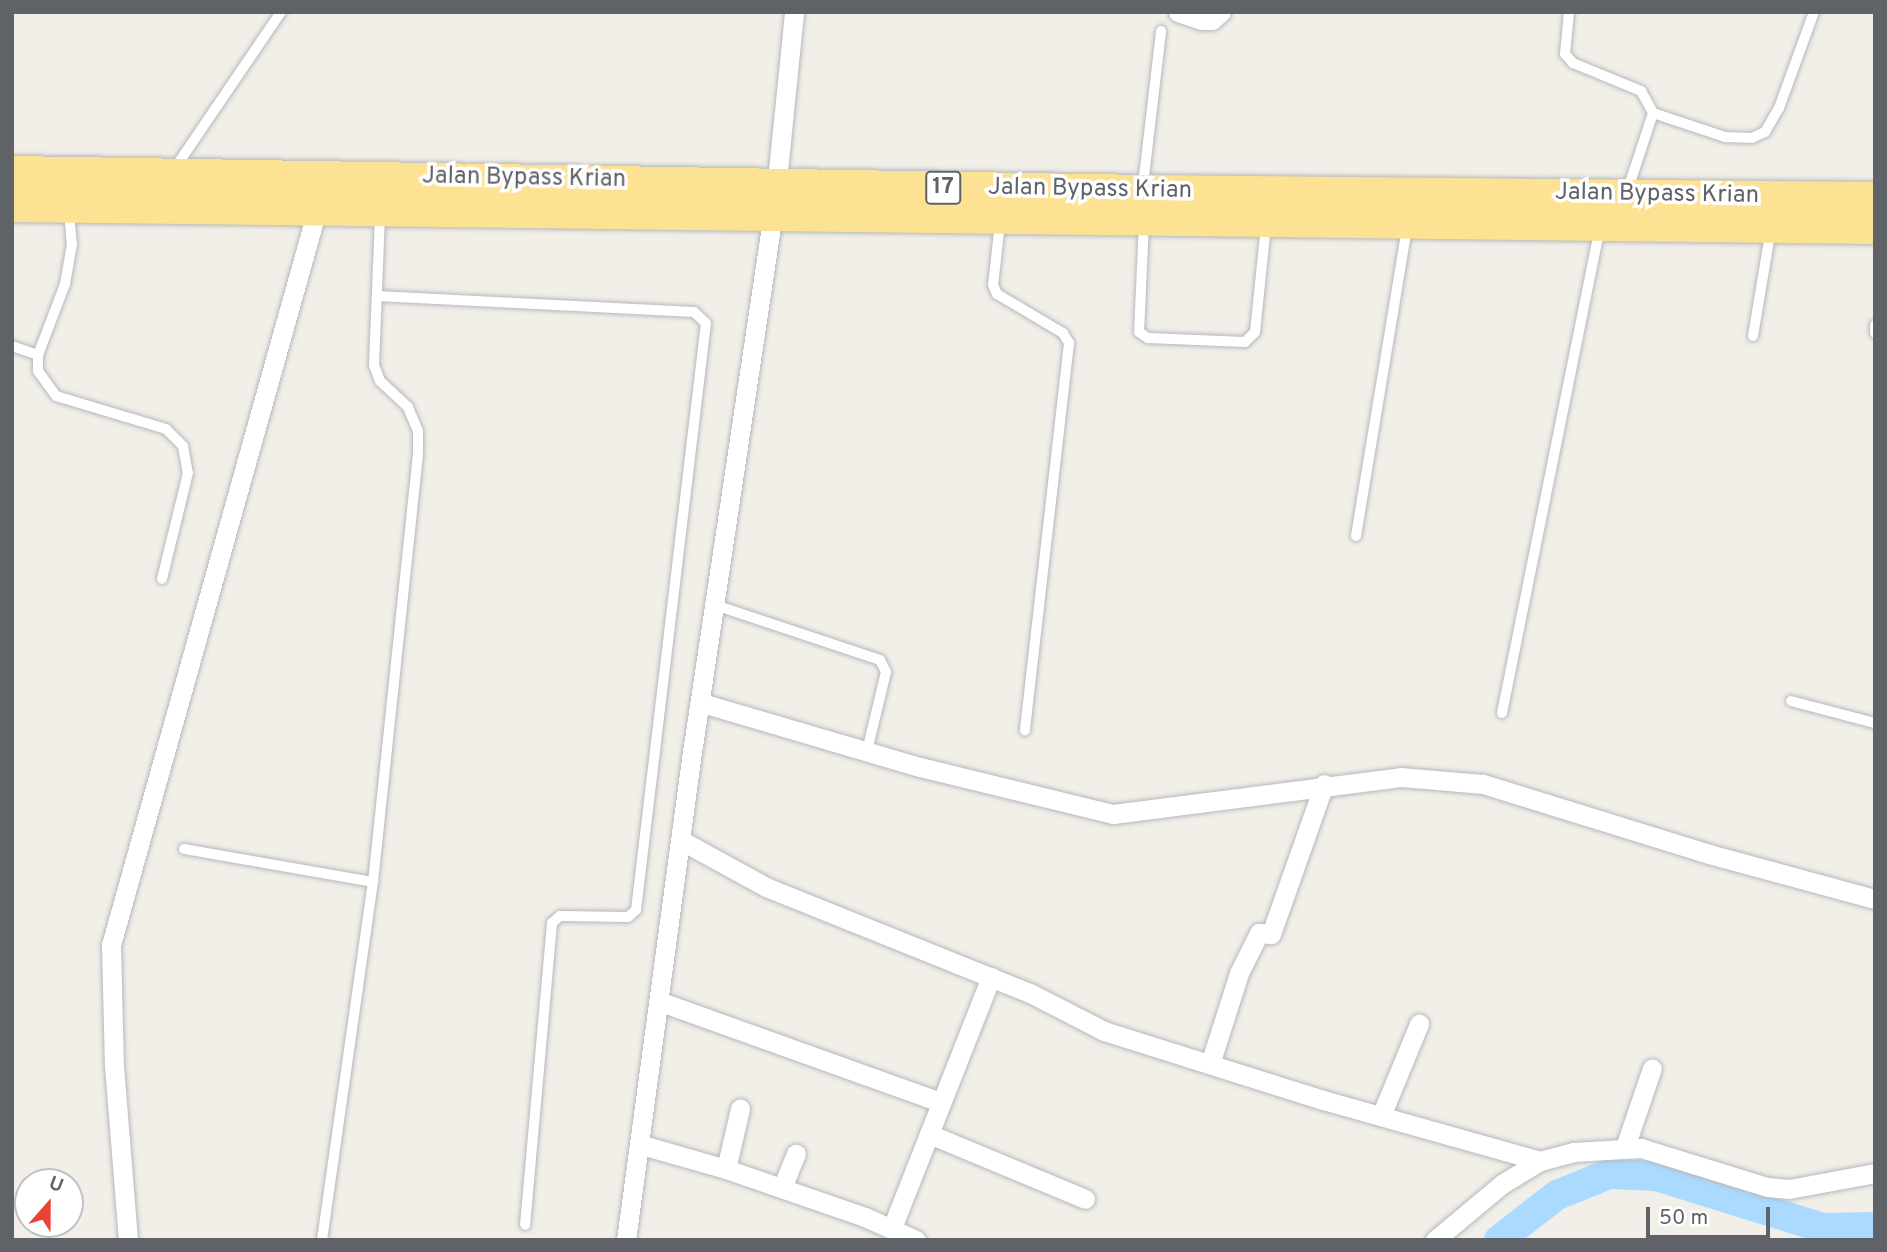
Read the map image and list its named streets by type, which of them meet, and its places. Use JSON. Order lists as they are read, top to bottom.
{
  "streets": {
    "highway": ["Jalan Bypass Krian", "17"]
  },
  "scale_bar": "50 m",
  "north": "top"
}
